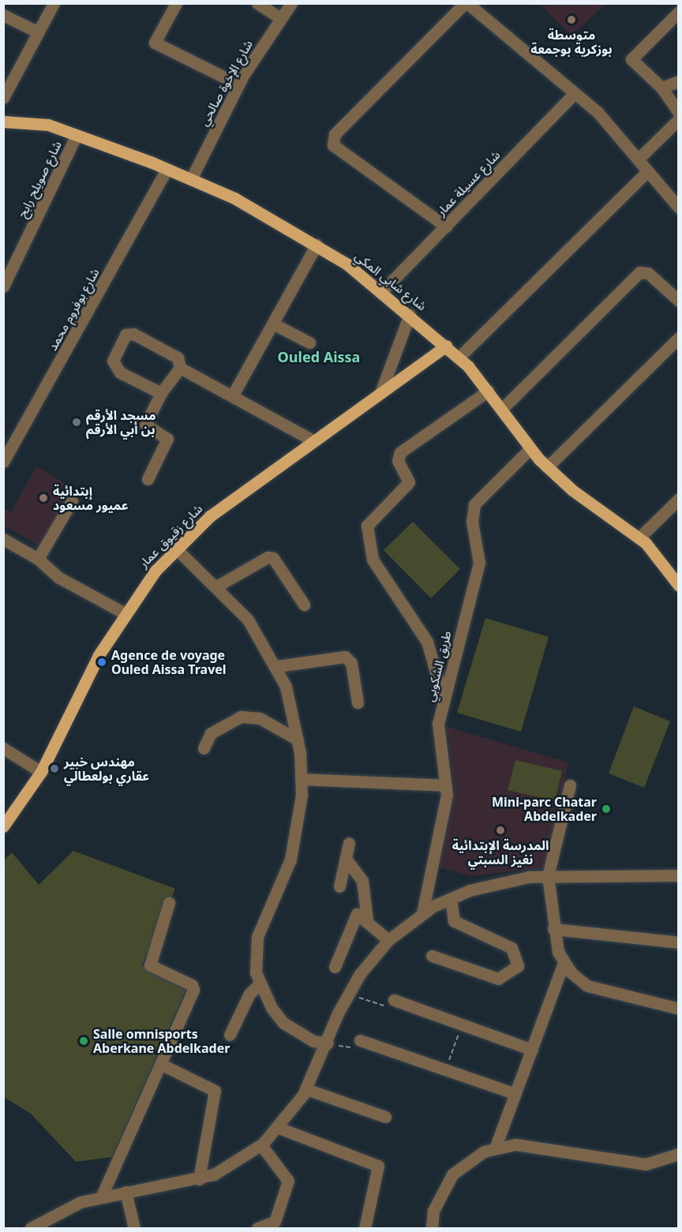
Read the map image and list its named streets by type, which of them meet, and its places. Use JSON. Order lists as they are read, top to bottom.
{
  "streets": {
    "main road": ["شارع شابي المكي", "شارع زقيوق عمار"],
    "street": [
      "شارع الإخوة صالحي",
      "شارع صويلح رابح",
      "شارع عسيلة عمار",
      "شارع بوفروم محمد",
      "طريق الشكوبي"
    ]
  },
  "crossings": [
    ["شارع الإخوة صالحي", "شارع شابي المكي"],
    ["شارع صويلح رابح", "شارع شابي المكي"],
    ["شارع عسيلة عمار", "شارع شابي المكي"],
    ["شارع شابي المكي", "شارع بوفروم محمد"],
    ["شارع شابي المكي", "شارع زقيوق عمار"],
    ["شارع شابي المكي", "طريق الشكوبي"]
  ],
  "districts": ["Ouled Aissa"],
  "places": [
    "متوسطة بوزكرية بوجمعة",
    "مسجد الأرقم بن أبي الأرقم",
    "إبتدائية عميور مسعود",
    "Agence de voyage Ouled Aissa Travel",
    "مهندس خبير عقاري بولعطالي",
    "Mini-parc Chatar Abdelkader",
    "المدرسة الإبتدائية نغيز السبتي",
    "Salle omnisports Aberkane Abdelkader"
  ]
}
